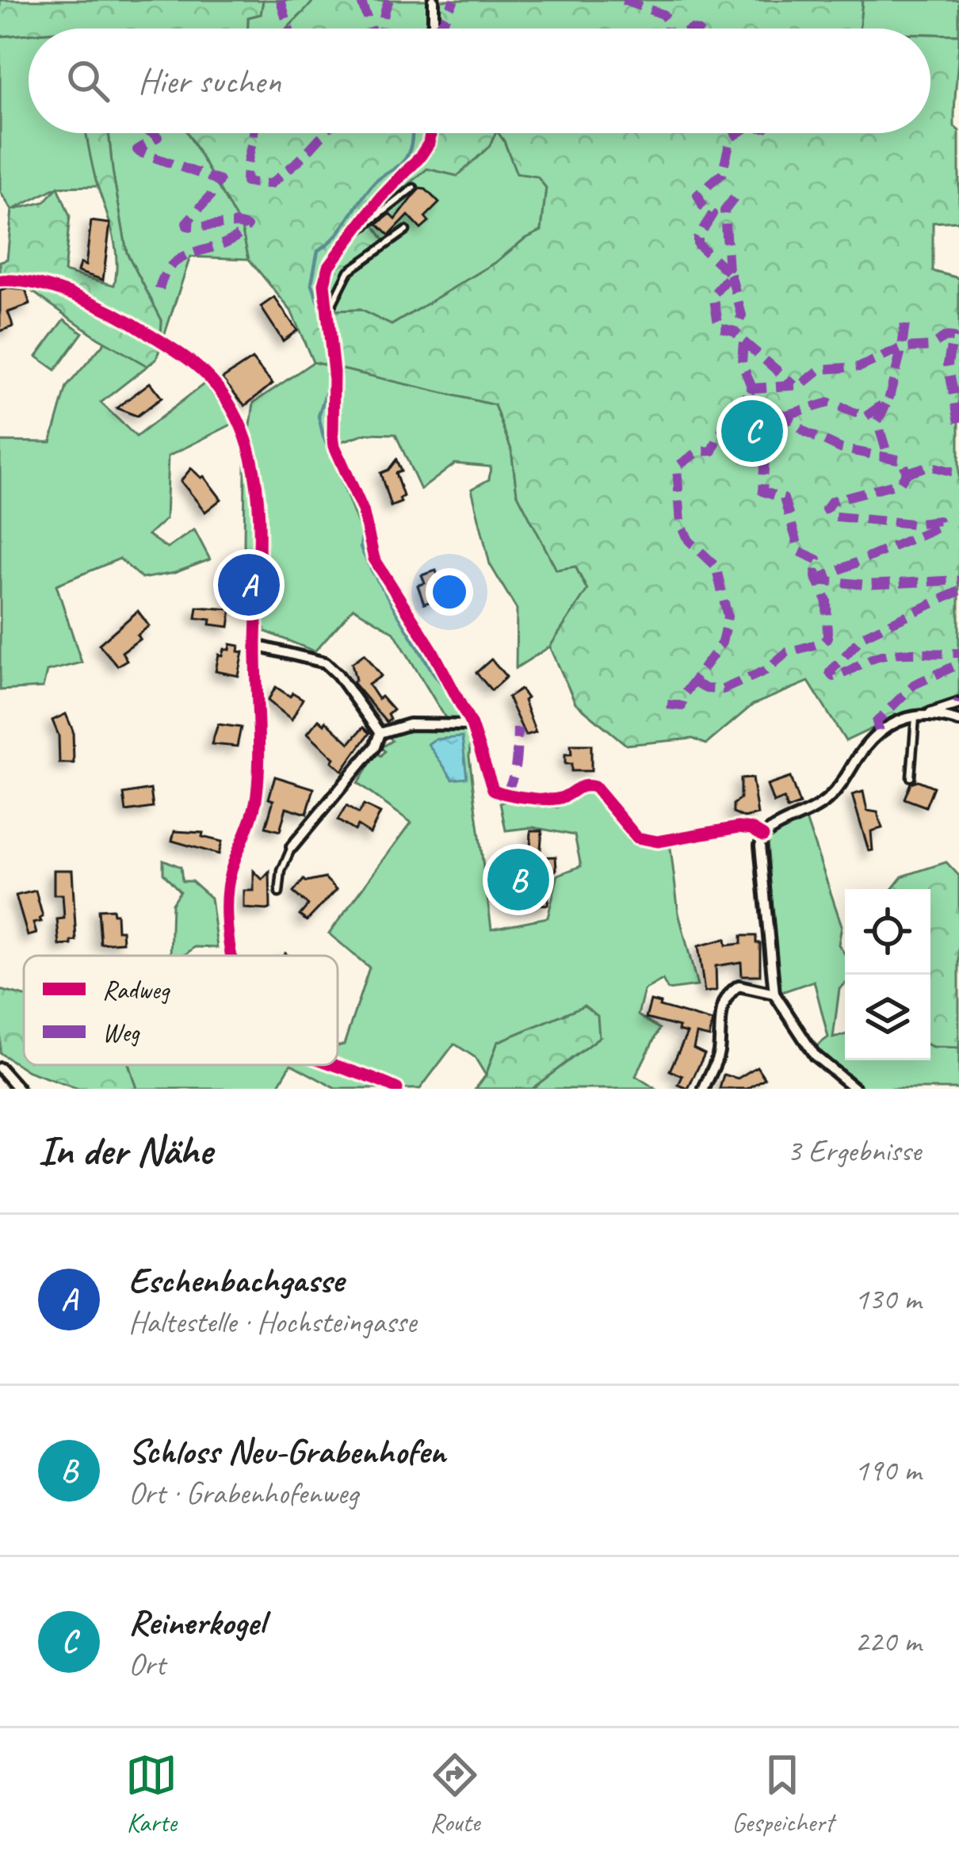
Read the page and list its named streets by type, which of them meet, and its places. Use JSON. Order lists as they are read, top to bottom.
{
  "legend": ["Radweg", "Weg"],
  "page": {
    "search": "Hier suchen",
    "pins": ["C", "A", "B"],
    "heading": ["In der Nähe", "3 Ergebnisse"],
    "list": [
      {
        "mark": "A",
        "name": "Eschenbachgasse",
        "note": "Haltestelle · Hochsteingasse",
        "value": "130 m"
      },
      {
        "mark": "B",
        "name": "Schloss Neu-Grabenhofen",
        "note": "Ort · Grabenhofenweg",
        "value": "190 m"
      },
      {
        "mark": "C",
        "name": "Reinerkogel",
        "note": "Ort",
        "value": "220 m"
      }
    ],
    "nav": ["Karte", "Route", "Gespeichert"]
  }
}
